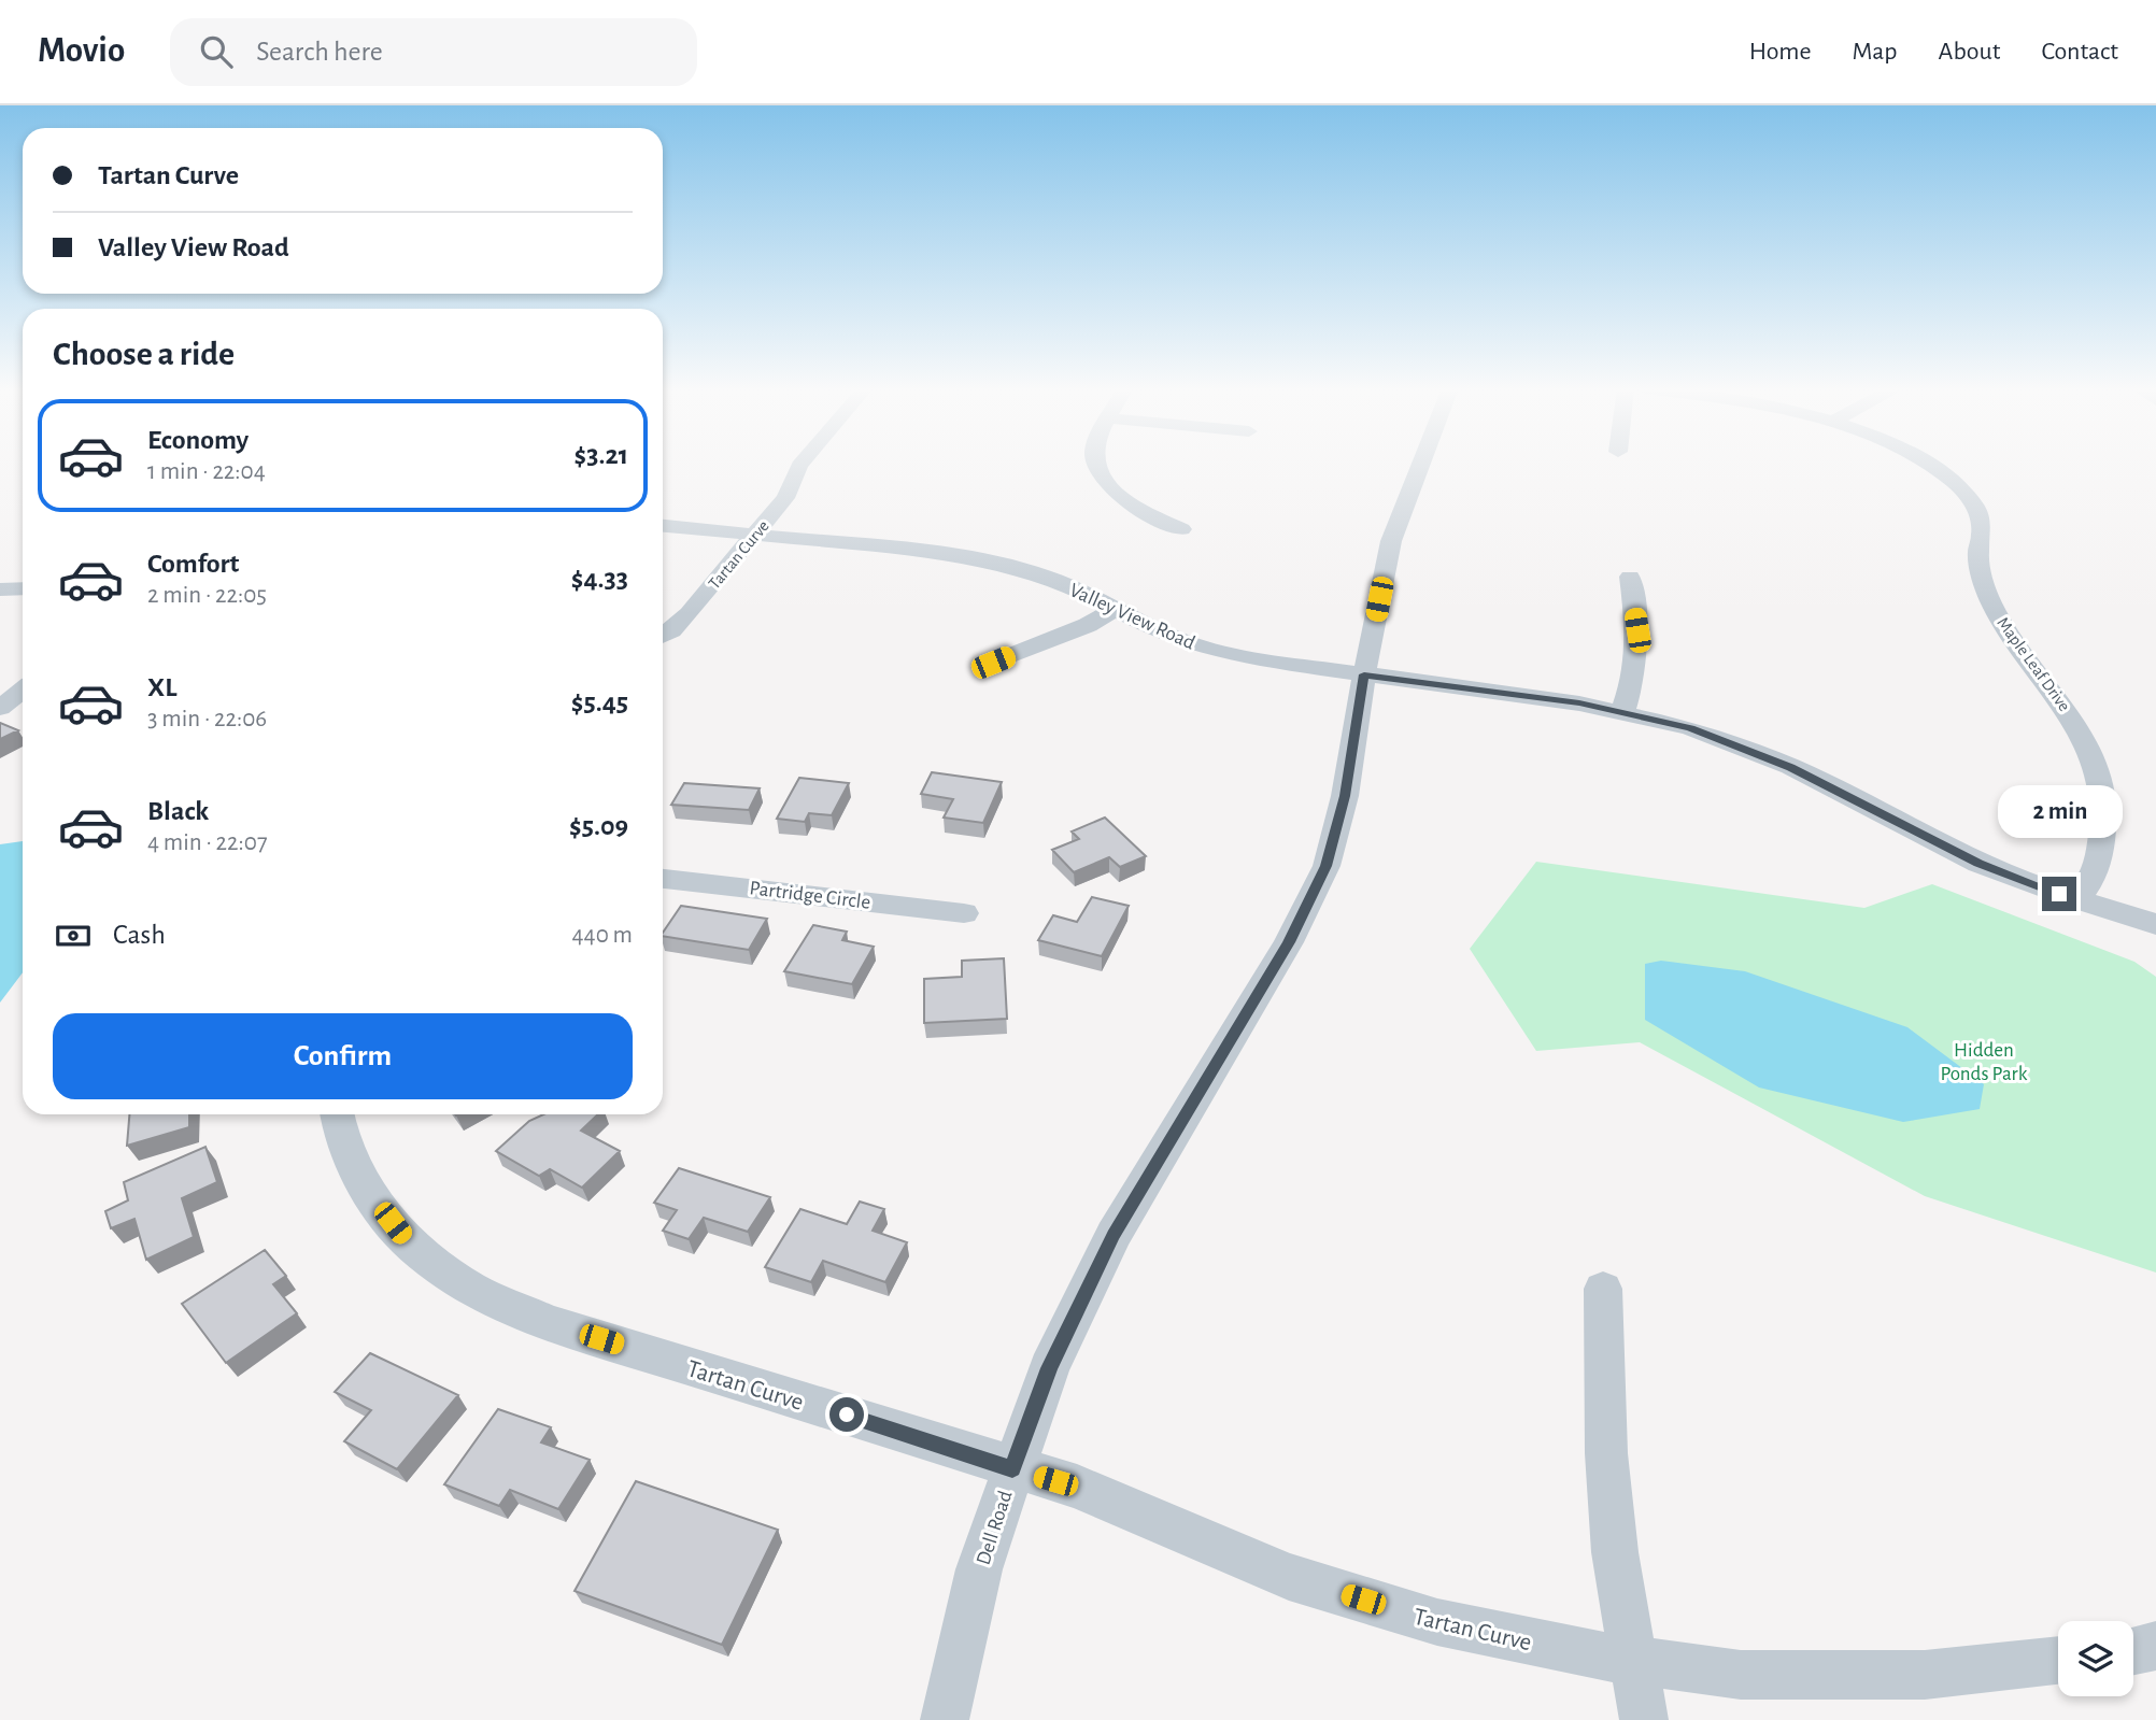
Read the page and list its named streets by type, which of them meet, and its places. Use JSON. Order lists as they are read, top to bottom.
{
  "streets": {
    "street": [
      "Tartan Curve",
      "Valley View Road",
      "Maple Leaf Drive",
      "Partridge Circle",
      "Dell Road"
    ]
  },
  "crossings": [
    ["Tartan Curve", "Valley View Road"],
    ["Tartan Curve", "Dell Road"],
    ["Valley View Road", "Maple Leaf Drive"],
    ["Valley View Road", "Dell Road"]
  ],
  "parks": ["Hidden Ponds Park"],
  "page": {
    "header": "Movio",
    "search": "Search here",
    "nav": [
      "Home",
      "Map",
      "About",
      "Contact"
    ],
    "banner": ["Tartan Curve", "Valley View Road"],
    "heading": "Choose a ride",
    "list": [
      {
        "name": "Economy",
        "note": "1 min · 22:04",
        "value": "$3.21"
      },
      {
        "name": "Comfort",
        "note": "2 min · 22:05",
        "value": "$4.33"
      },
      {
        "name": "XL",
        "note": "3 min · 22:06",
        "value": "$5.45"
      },
      {
        "name": "Black",
        "note": "4 min · 22:07",
        "value": "$5.09"
      }
    ],
    "bubble": "2 min",
    "pay": ["Cash", "440 m"],
    "buttons": "Confirm"
  }
}
